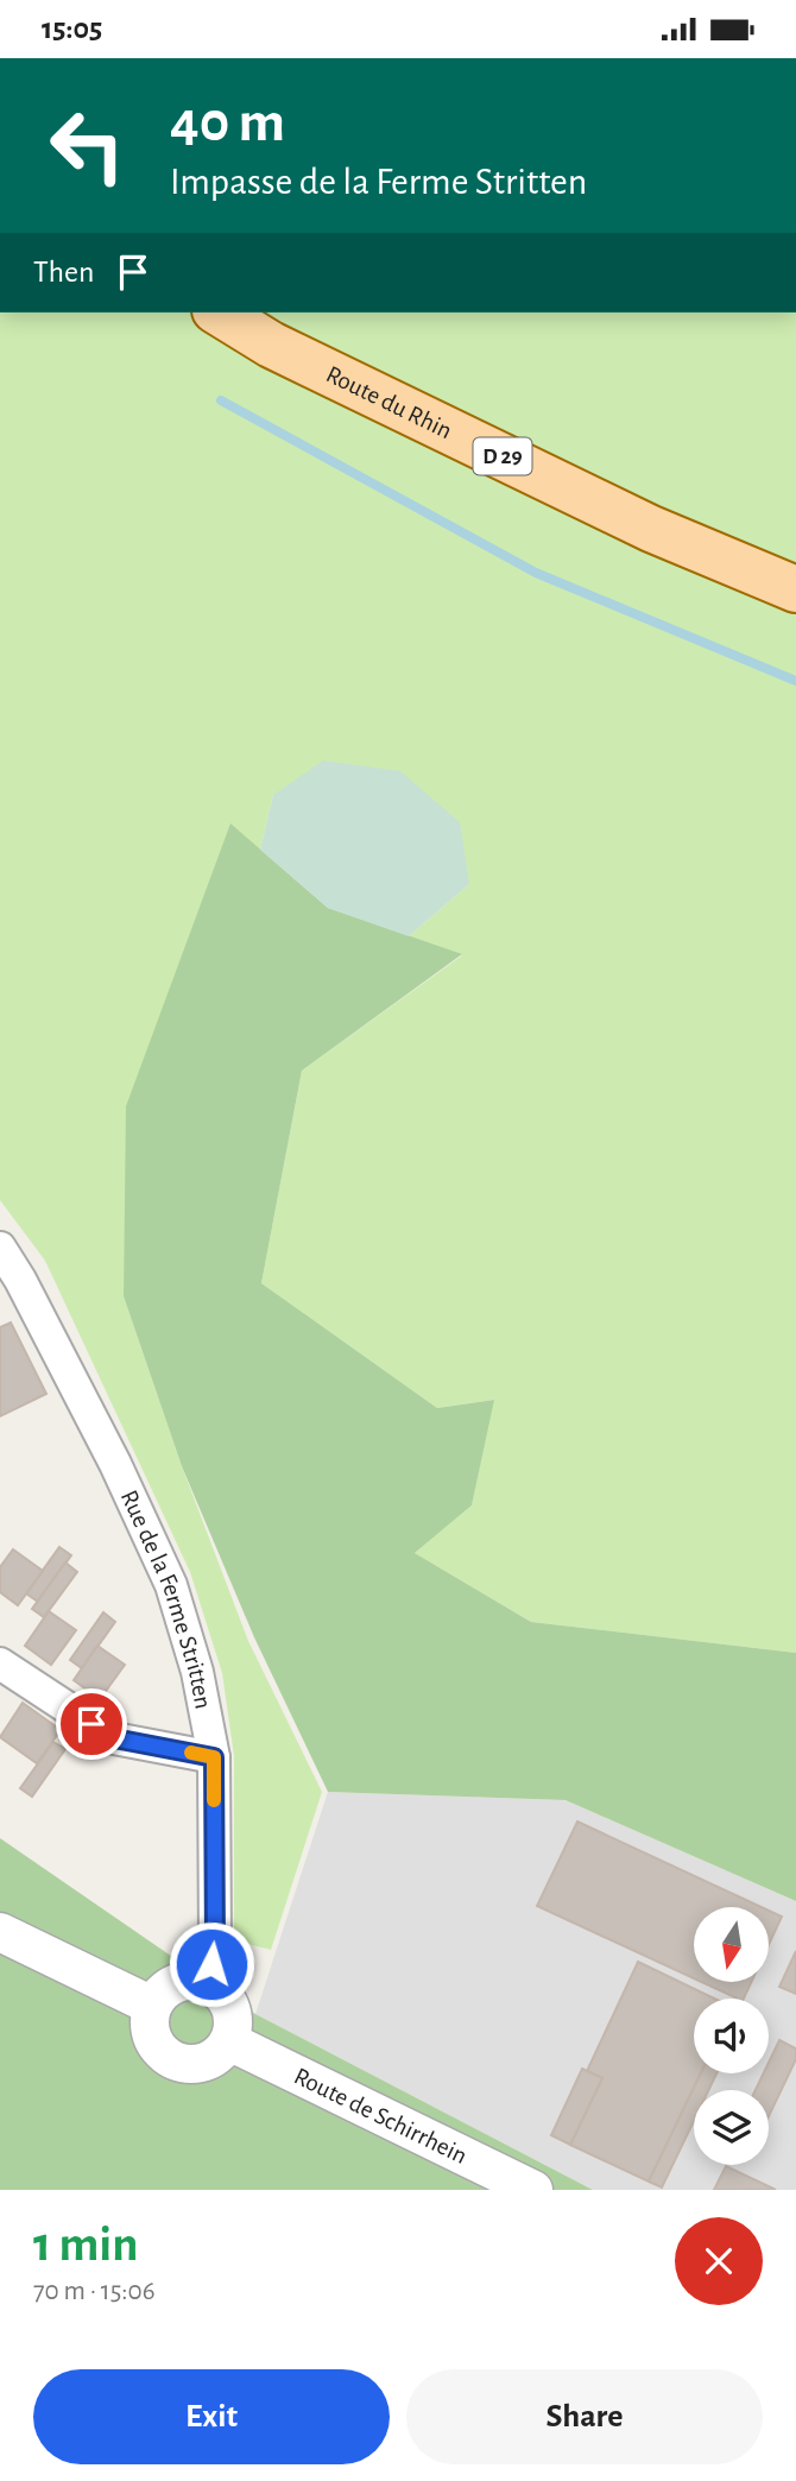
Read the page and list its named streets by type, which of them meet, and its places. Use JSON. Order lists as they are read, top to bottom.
{
  "streets": {
    "main road": ["Route du Rhin", "D 29"],
    "street": ["Rue de la Ferme Stritten", "Route de Schirrhein"]
  },
  "crossings": [
    ["Rue de la Ferme Stritten", "Route de Schirrhein"]
  ],
  "north": "bottom",
  "page": {
    "status": "15:05",
    "turn": ["40 m", "Impasse de la Ferme Stritten"],
    "then": "Then",
    "heading": ["1 min", "70 m · 15:06"],
    "buttons": ["Exit", "Share"]
  }
}
